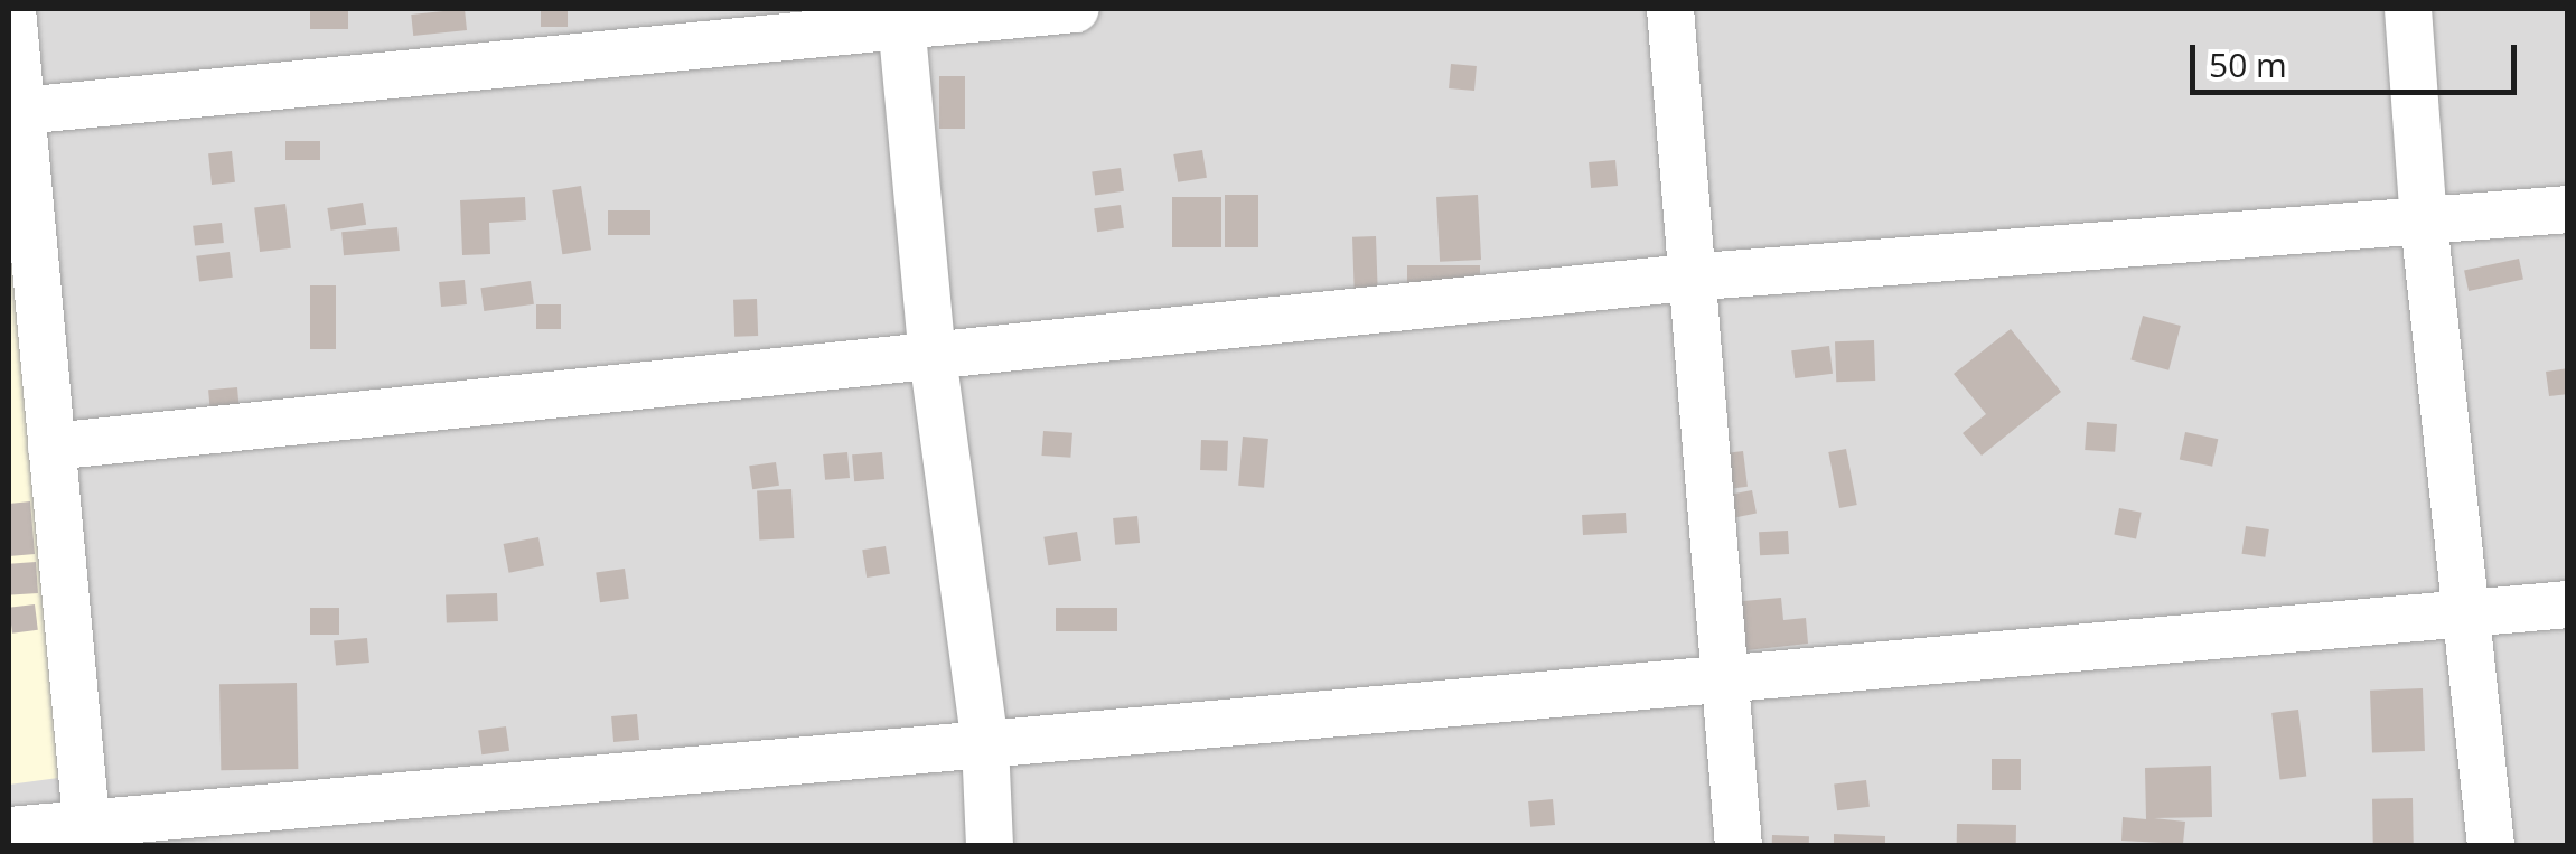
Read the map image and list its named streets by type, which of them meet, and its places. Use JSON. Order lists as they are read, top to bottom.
{
  "scale_bar": "50 m"
}
